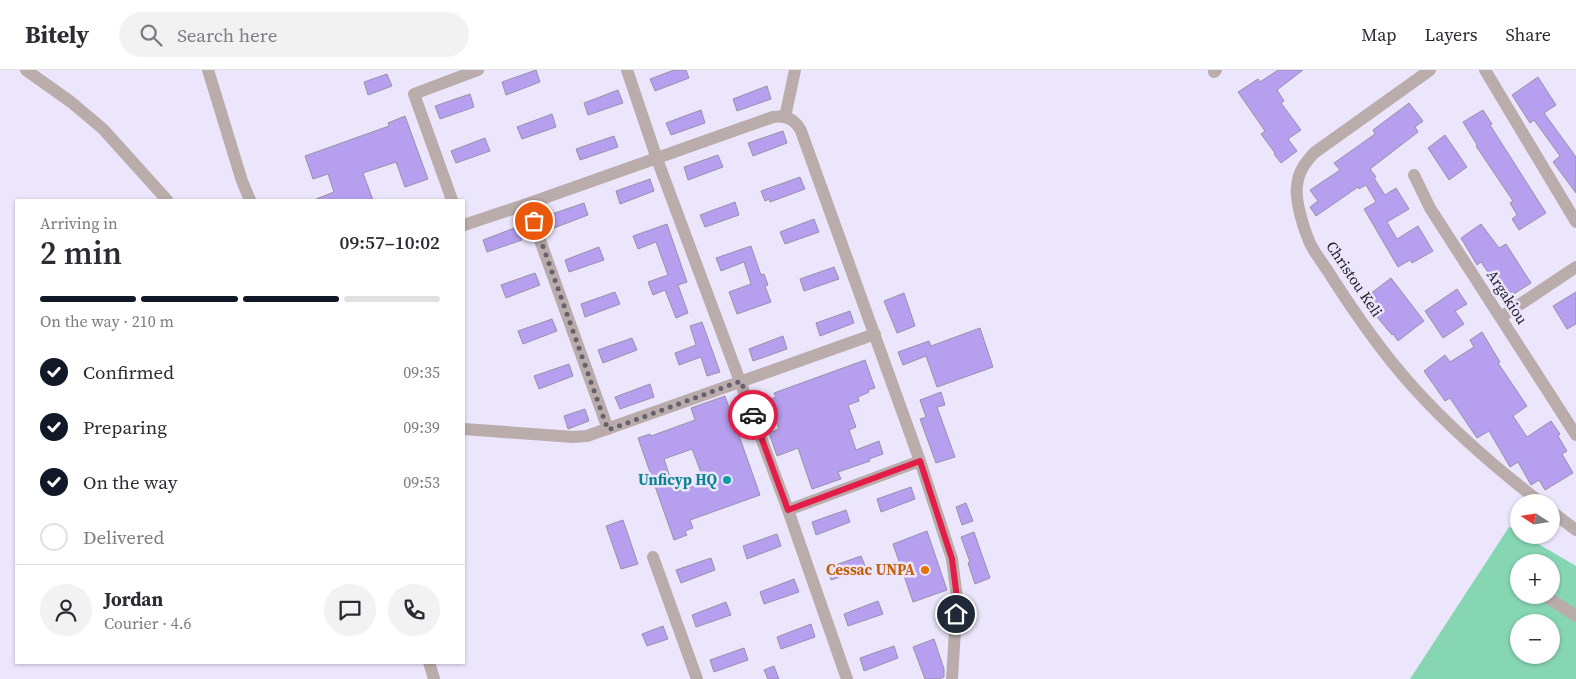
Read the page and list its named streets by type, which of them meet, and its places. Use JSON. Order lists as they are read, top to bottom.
{
  "streets": {
    "street": ["Christou Keli", "Argakiou"]
  },
  "places": ["Unficyp HQ", "Cessac UNPA"],
  "north": "left",
  "page": {
    "header": "Bitely",
    "search": "Search here",
    "nav": ["Map", "Layers", "Share"],
    "heading": ["2 min", "Arriving in", "09:57–10:02"],
    "panel": ["Jordan", "Courier · 4.6"],
    "bar": "On the way · 210 m",
    "list": [
      ["Confirmed", "09:35"],
      ["Preparing", "09:39"],
      ["On the way", "09:53"],
      "Delivered"
    ],
    "map_buttons": ["+", "−"]
  }
}
